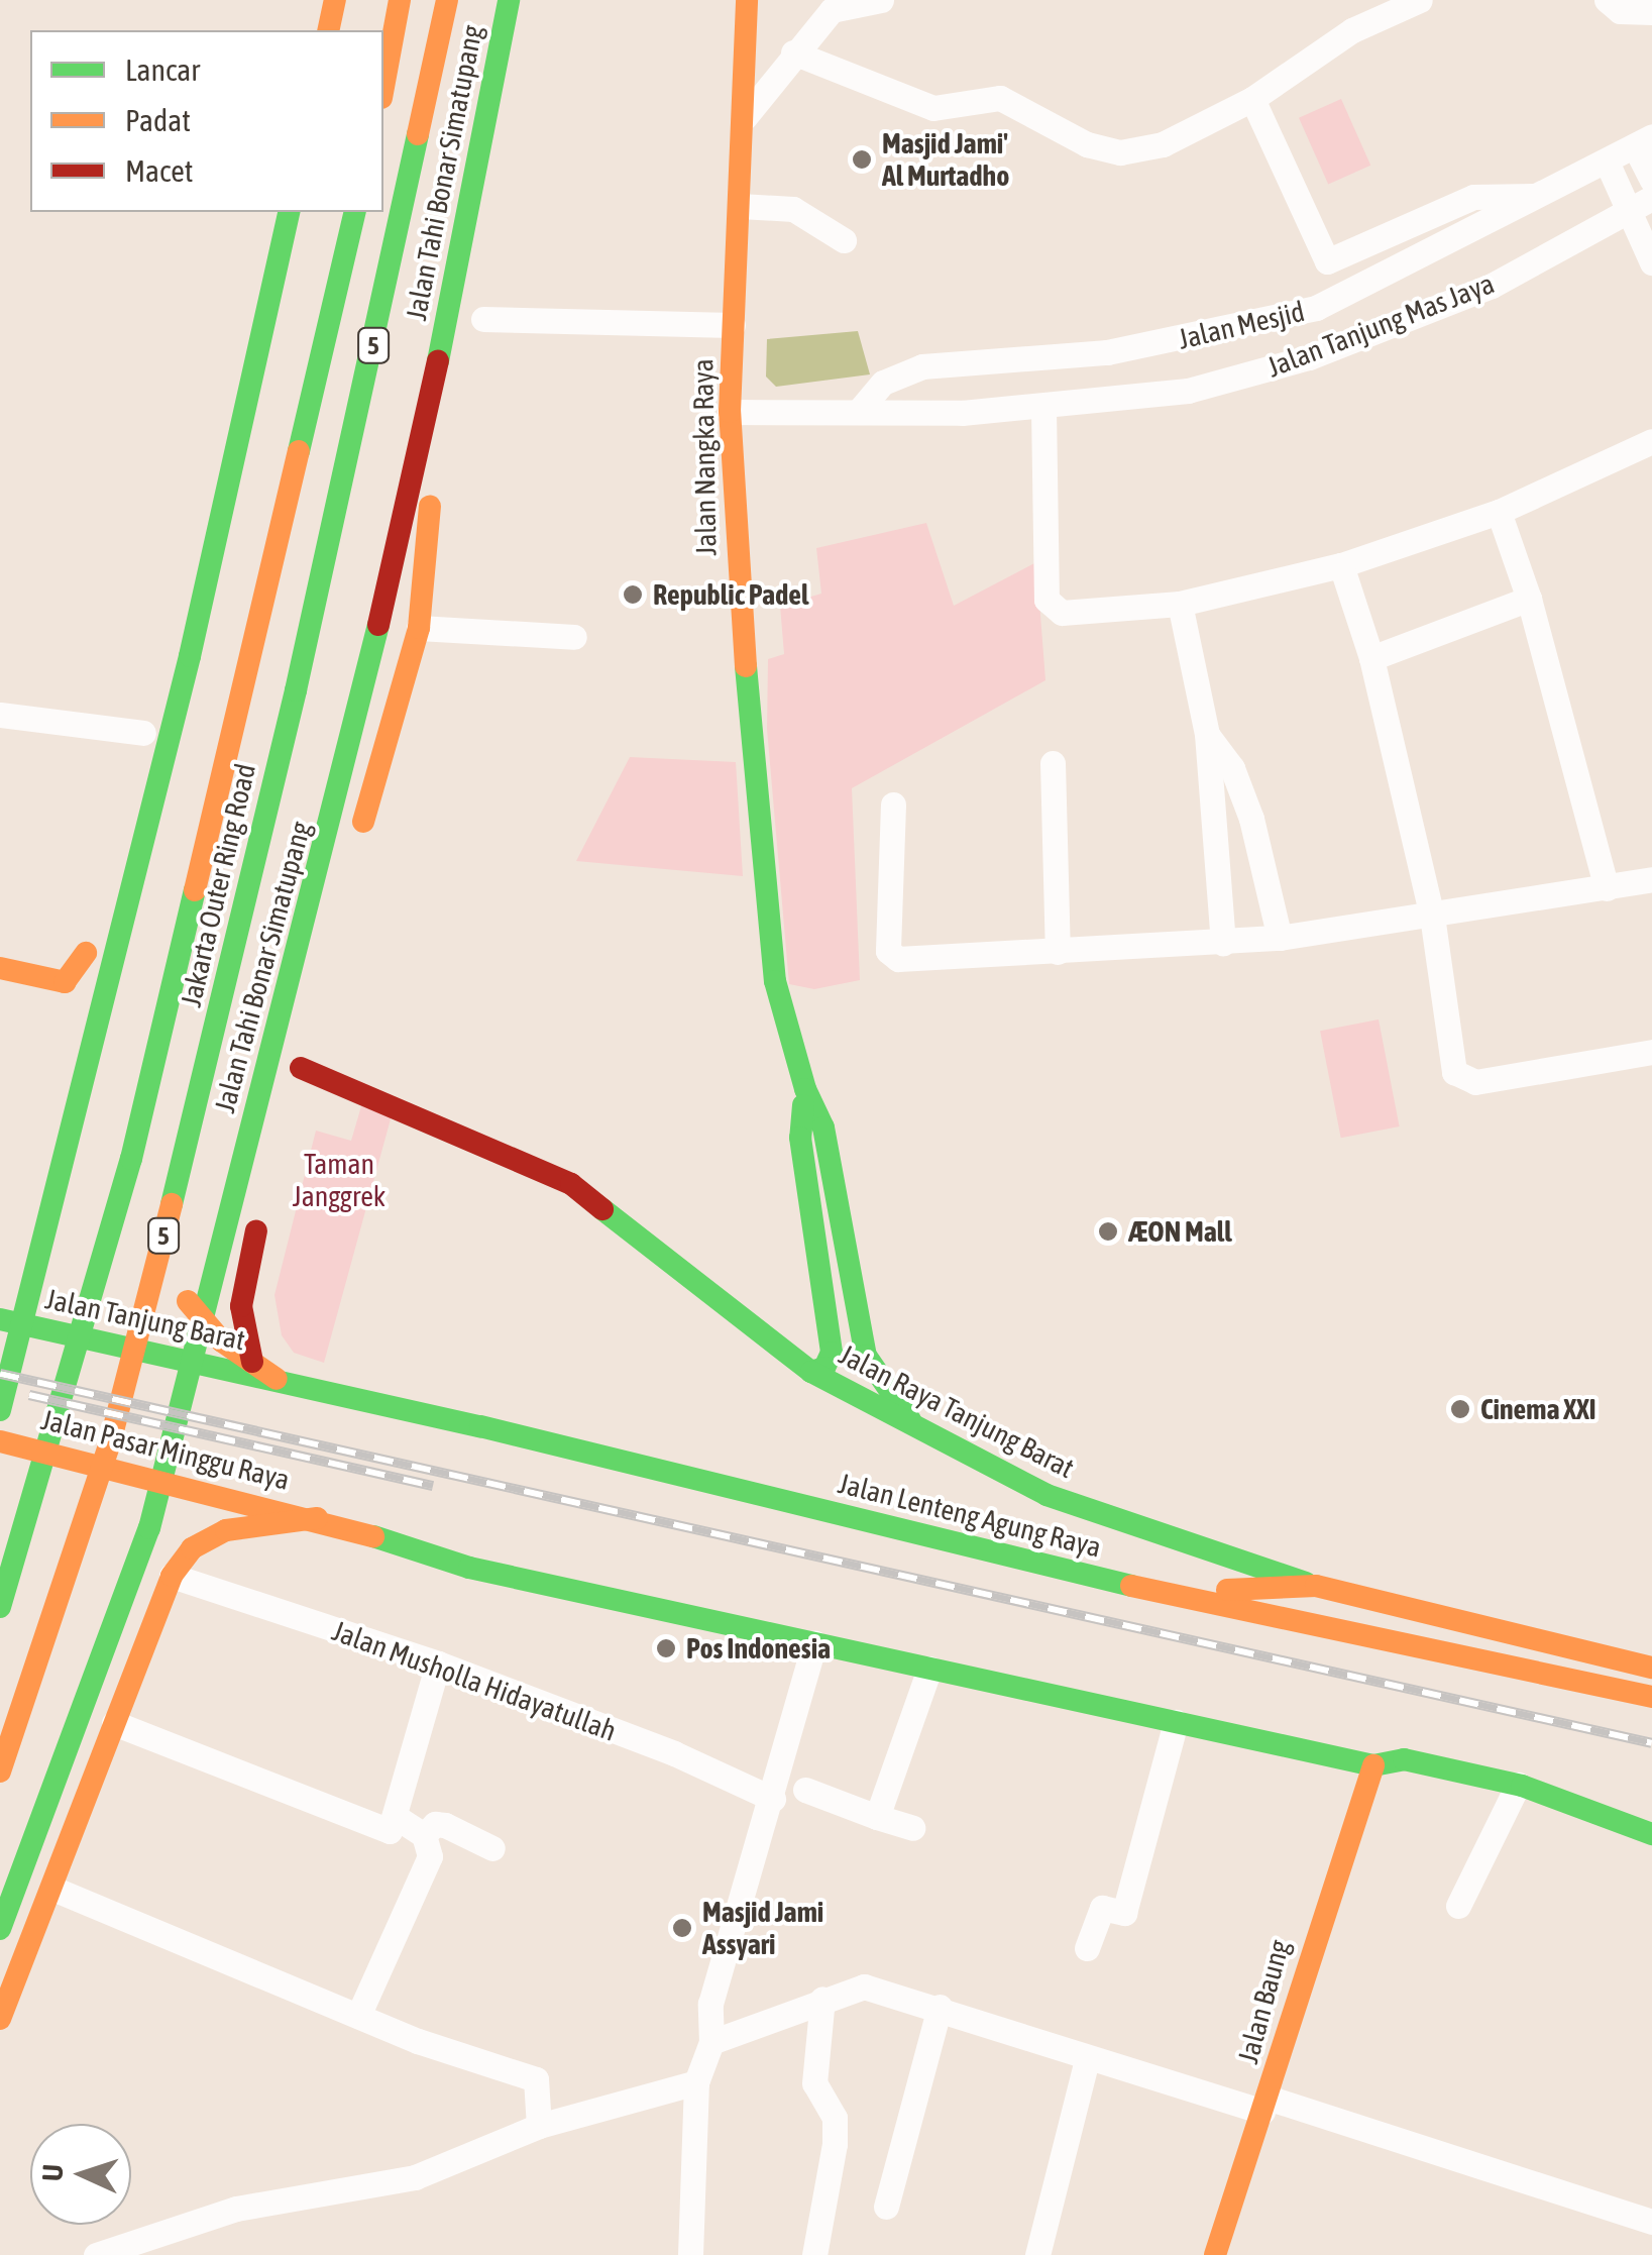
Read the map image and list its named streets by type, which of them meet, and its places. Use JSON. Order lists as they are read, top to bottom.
{
  "streets": {
    "main road": [
      "Jalan Tahi Bonar Simatupang",
      "5",
      "Jalan Nangka Raya",
      "Jakarta Outer Ring Road",
      "Jalan Tanjung Barat",
      "Jalan Raya Tanjung Barat",
      "Jalan Pasar Minggu Raya",
      "Jalan Lenteng Agung Raya",
      "Jalan Baung"
    ],
    "street": ["Jalan Mesjid", "Jalan Tanjung Mas Jaya", "Jalan Musholla Hidayatullah"]
  },
  "crossings": [
    ["Jalan Mesjid", "Jalan Tanjung Mas Jaya"],
    ["Jalan Tanjung Mas Jaya", "Jalan Nangka Raya"],
    ["Jalan Nangka Raya", "Jalan Raya Tanjung Barat"],
    ["Jalan Tanjung Barat", "Jalan Lenteng Agung Raya"]
  ],
  "parks": ["Taman Janggrek"],
  "places": [
    "Masjid Jami' Al Murtadho",
    "Republic Padel",
    "ÆON Mall",
    "Cinema XXI",
    "Pos Indonesia",
    "Masjid Jami Assyari"
  ],
  "legend": ["Lancar", "Padat", "Macet"],
  "north": "left"
}
